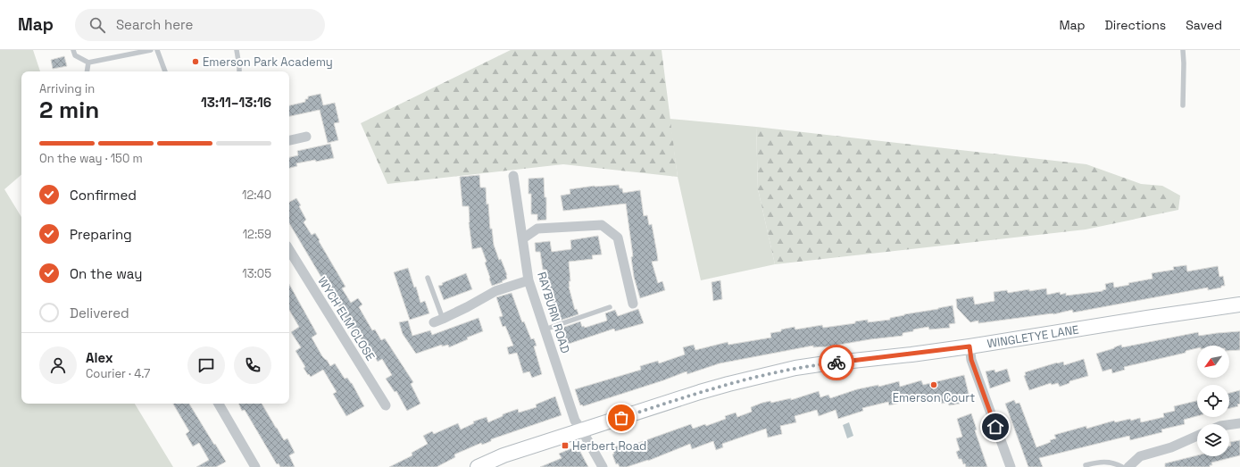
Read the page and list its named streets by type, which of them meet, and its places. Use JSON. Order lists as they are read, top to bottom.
{
  "streets": {
    "street": ["RAYBURN ROAD", "WYCH ELM CLOSE", "WINGLETYE LANE"]
  },
  "crossings": [
    ["RAYBURN ROAD", "WINGLETYE LANE"]
  ],
  "places": {
    "other": ["Emerson Park Academy", "Emerson Court"],
    "transit": ["Herbert Road"]
  },
  "north": "bottom left",
  "page": {
    "header": "Map",
    "search": "Search here",
    "nav": ["Map", "Directions", "Saved"],
    "heading": ["2 min", "Arriving in", "13:11–13:16"],
    "panel": ["Alex", "Courier · 4.7"],
    "bar": "On the way · 150 m",
    "list": [
      ["Confirmed", "12:40"],
      ["Preparing", "12:59"],
      ["On the way", "13:05"],
      "Delivered"
    ]
  }
}
